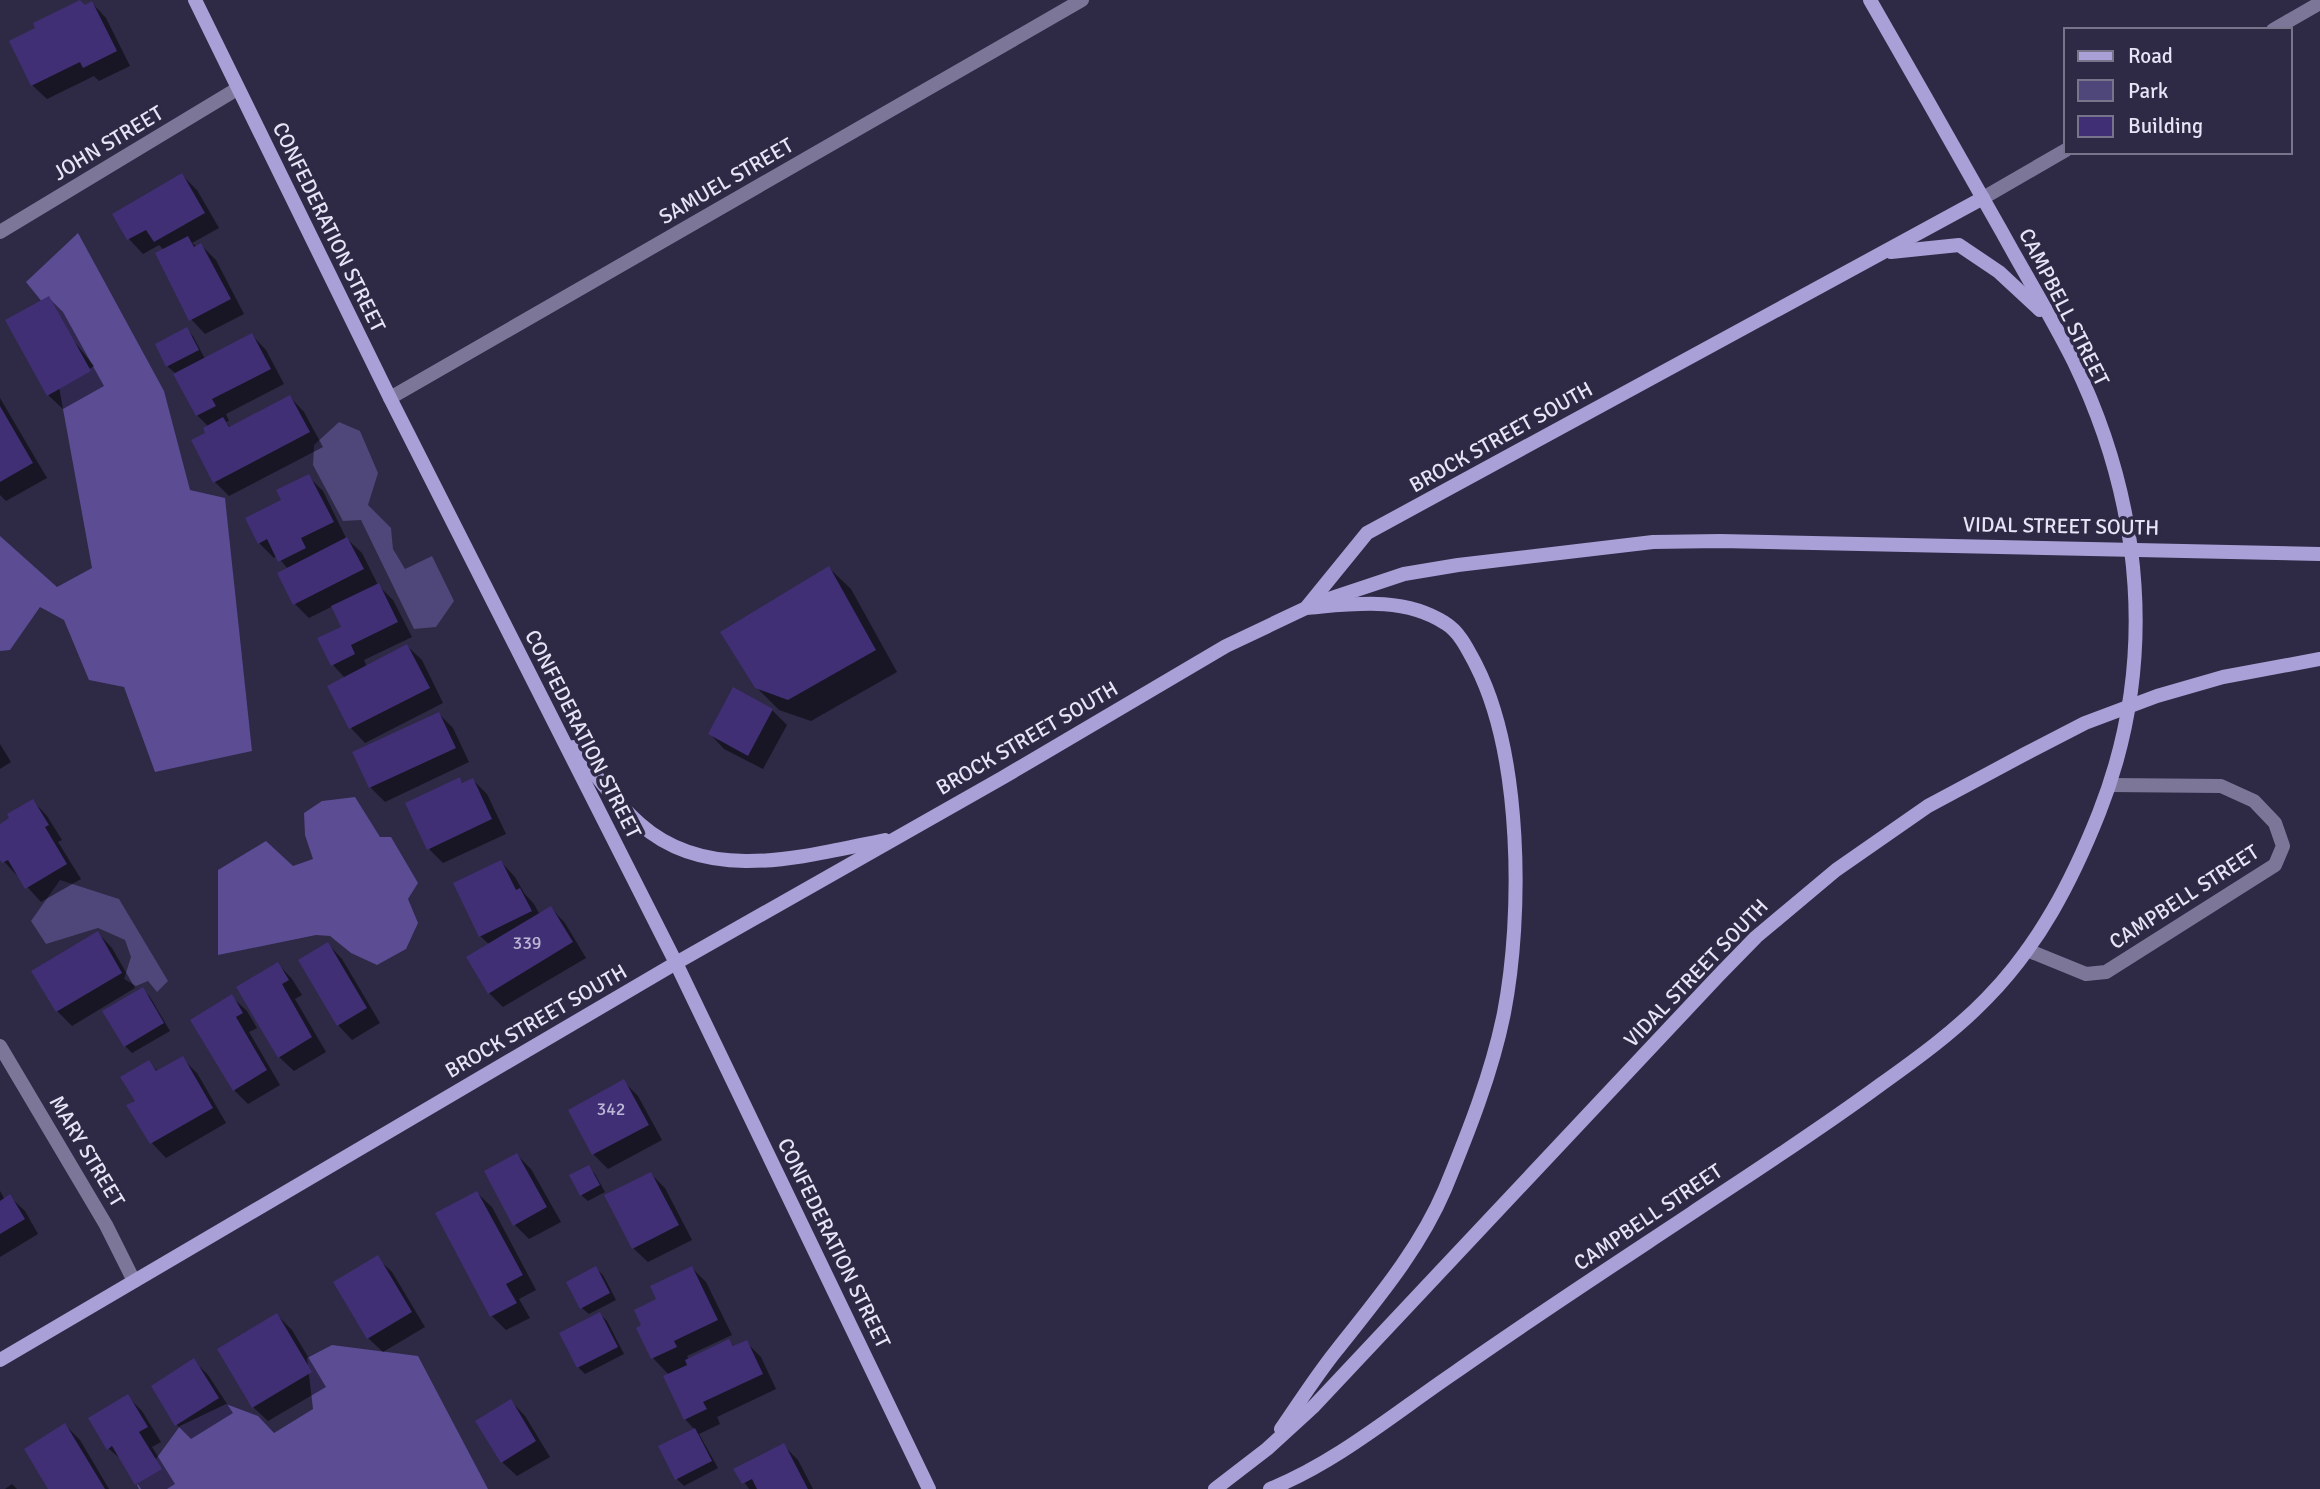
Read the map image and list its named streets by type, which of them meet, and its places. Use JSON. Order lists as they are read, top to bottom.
{
  "streets": {
    "main road": [
      "CONFEDERATION STREET",
      "CAMPBELL STREET",
      "BROCK STREET SOUTH",
      "VIDAL STREET SOUTH"
    ],
    "street": ["JOHN STREET", "SAMUEL STREET", "MARY STREET"]
  },
  "crossings": [
    ["JOHN STREET", "CONFEDERATION STREET"],
    ["SAMUEL STREET", "CONFEDERATION STREET"],
    ["CONFEDERATION STREET", "BROCK STREET SOUTH"],
    ["CAMPBELL STREET", "BROCK STREET SOUTH"],
    ["BROCK STREET SOUTH", "VIDAL STREET SOUTH"],
    ["BROCK STREET SOUTH", "MARY STREET"]
  ],
  "house_numbers": ["339", "342"],
  "legend": ["Road", "Park", "Building"]
}
